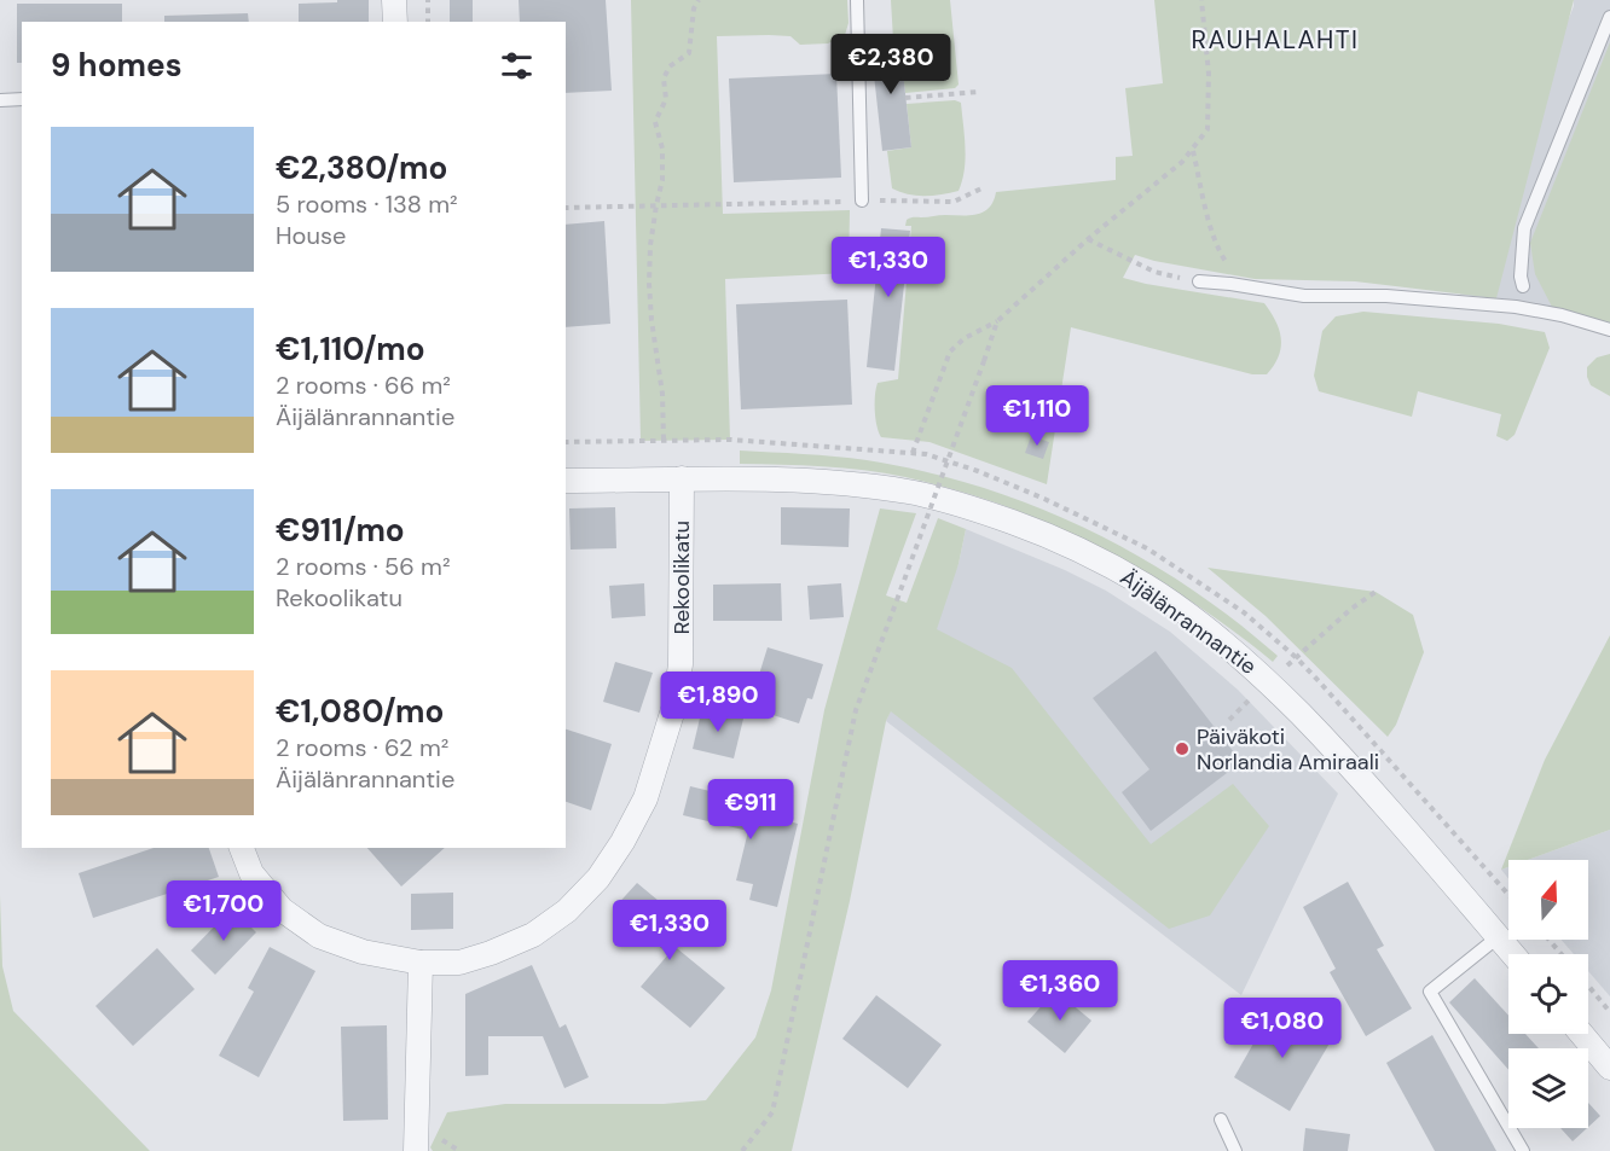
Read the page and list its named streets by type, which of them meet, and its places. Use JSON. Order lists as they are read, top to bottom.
{
  "streets": {
    "street": ["Rekoolikatu", "Äijälänrannantie"]
  },
  "crossings": [
    ["Rekoolikatu", "Äijälänrannantie"]
  ],
  "districts": ["RAUHALAHTI"],
  "places": ["Päiväkoti Norlandia Amiraali"],
  "north": "top",
  "page": {
    "heading": "9 homes",
    "price": [
      "€2,380",
      "€1,330",
      "€1,110",
      "€1,890",
      "€911",
      "€1,700",
      "€1,330",
      "€1,360",
      "€1,080"
    ],
    "list": [
      {
        "name": "€2,380/mo",
        "note": "5 rooms · 138 m² · House"
      },
      {
        "name": "€1,110/mo",
        "note": "2 rooms · 66 m² · Äijälänrannantie"
      },
      {
        "name": "€911/mo",
        "note": "2 rooms · 56 m² · Rekoolikatu"
      },
      {
        "name": "€1,080/mo",
        "note": "2 rooms · 62 m² · Äijälänrannantie"
      }
    ]
  }
}
